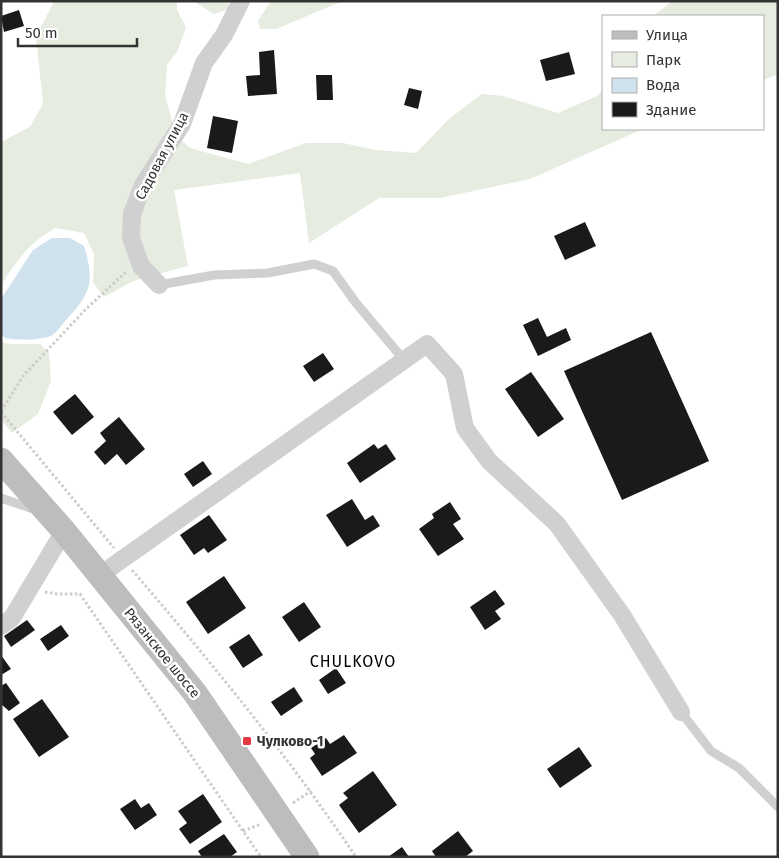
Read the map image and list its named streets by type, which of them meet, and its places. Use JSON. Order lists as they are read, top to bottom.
{
  "streets": {
    "main road": ["Рязанское шоссе"],
    "street": ["Садовая улица"]
  },
  "districts": ["CHULKOVO"],
  "places": {
    "transit": ["Чулково-1"]
  },
  "legend": [
    "Улица",
    "Парк",
    "Вода",
    "Здание"
  ],
  "scale_bar": "50 m"
}
